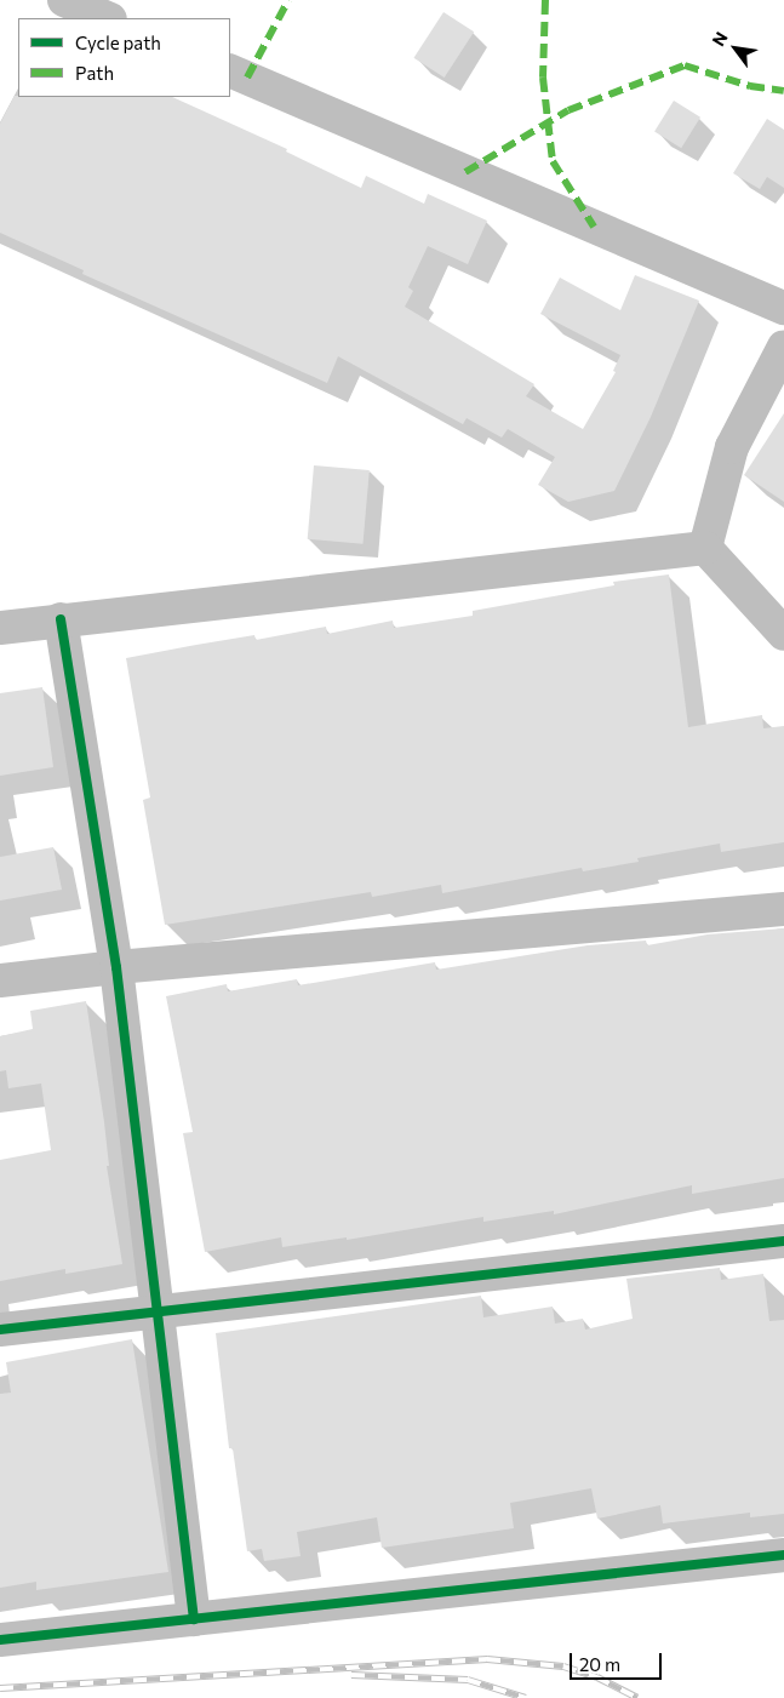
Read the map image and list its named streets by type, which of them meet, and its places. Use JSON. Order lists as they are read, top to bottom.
{
  "legend": ["Cycle path", "Path"],
  "scale_bar": "20 m",
  "north": "top left"
}
